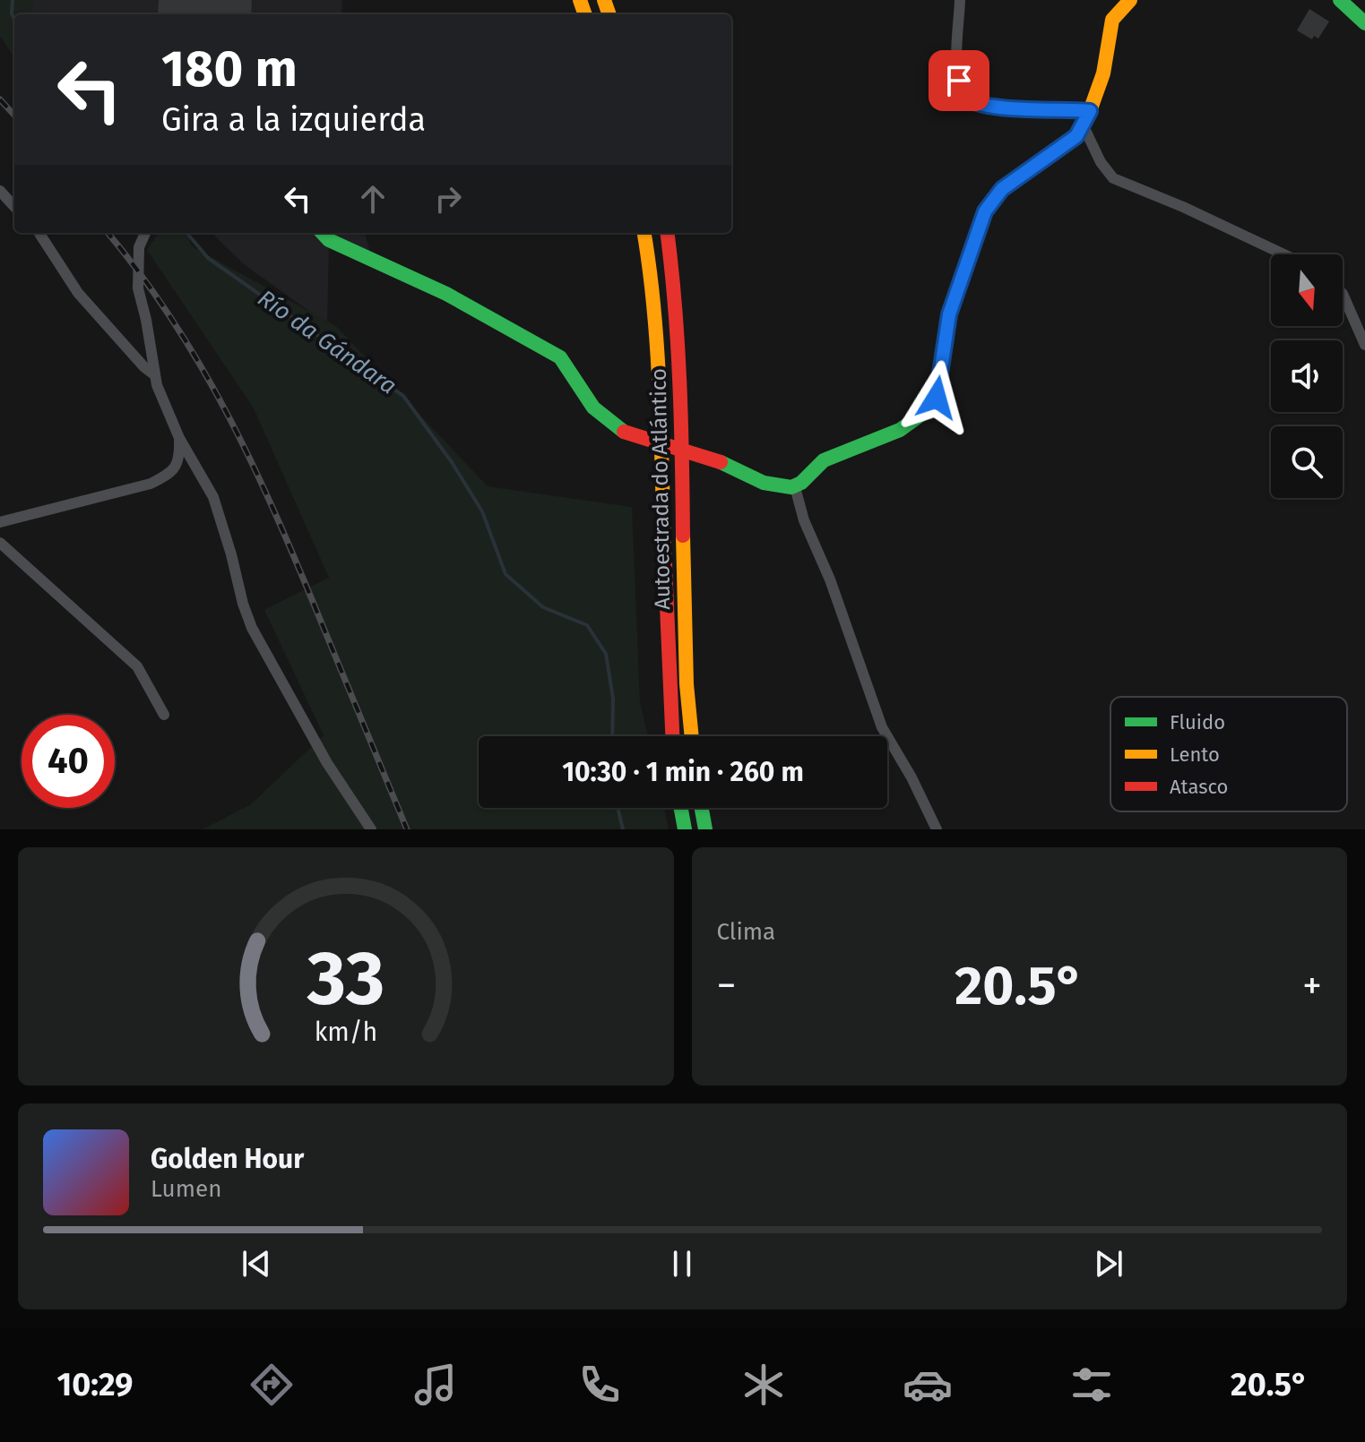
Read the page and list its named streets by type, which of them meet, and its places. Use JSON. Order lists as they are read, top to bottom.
{
  "streets": {
    "main road": ["Autoestrada do Atlántico"]
  },
  "water": ["Río da Gándara"],
  "legend": ["Fluido", "Lento", "Atasco"],
  "north": "bottom",
  "page": {
    "turn": ["180 m", "Gira a la izquierda"],
    "limit": "40",
    "trip": "10:30 · 1 min · 260 m",
    "tile": "Clima",
    "heat": ["−", "20.5°", "+"],
    "song": ["Golden Hour", "Lumen"],
    "tabs": ["10:29", "20.5°"],
    "gauge": ["33", "km/h"]
  }
}
